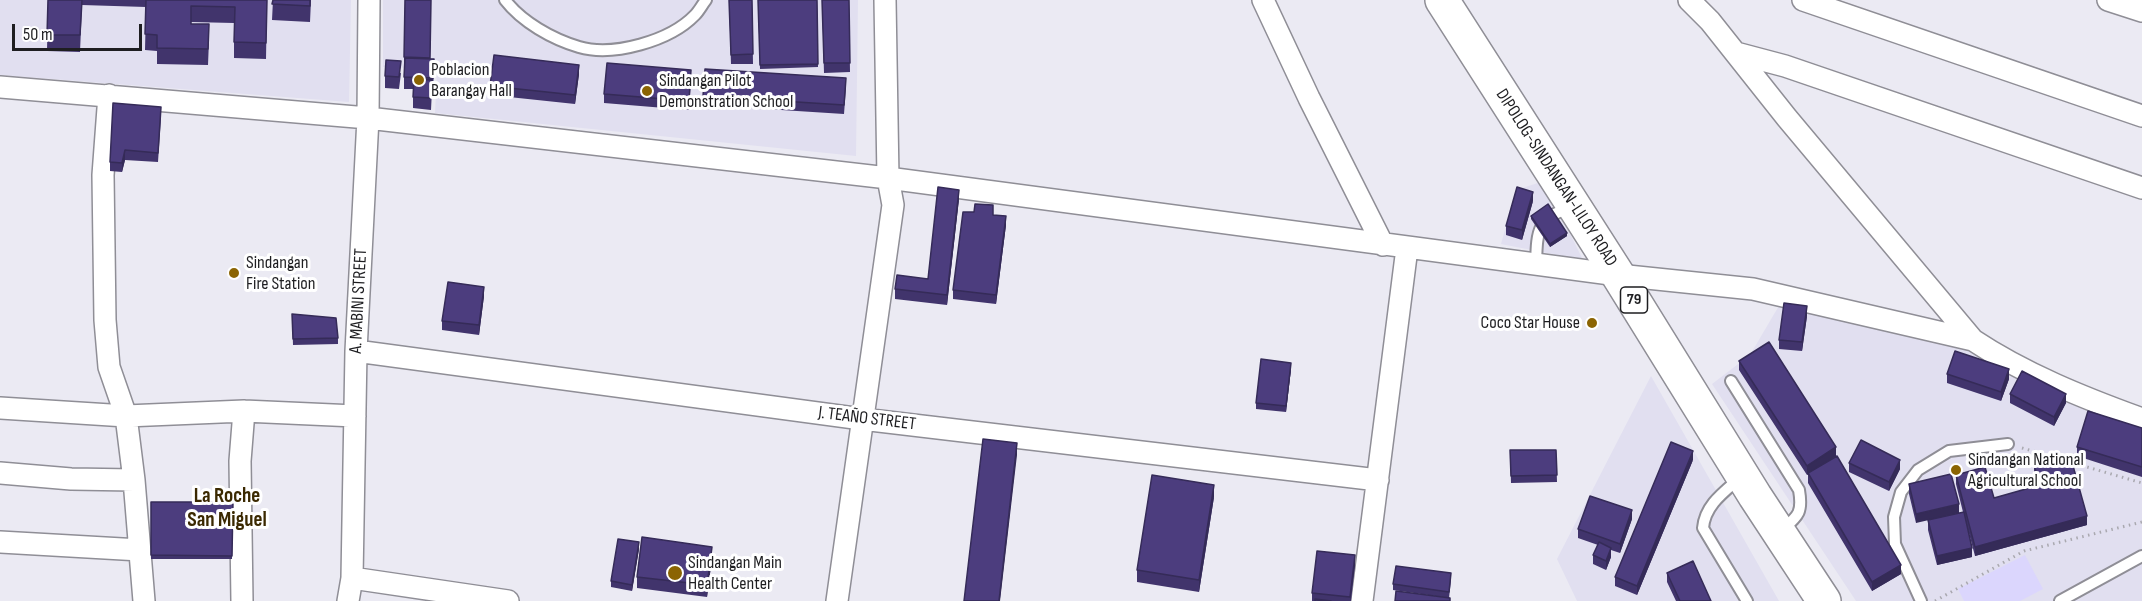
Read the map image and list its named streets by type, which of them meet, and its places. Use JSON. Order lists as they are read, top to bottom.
{
  "streets": {
    "highway": ["DIPOLOG-SINDANGAN-LILOY ROAD", "79"],
    "street": ["A. MABINI STREET", "J. TEAÑO STREET"]
  },
  "crossings": [
    ["A. MABINI STREET", "J. TEAÑO STREET"]
  ],
  "districts": ["La Roche San Miguel"],
  "places": [
    "Poblacion Barangay Hall",
    "Sindangan Pilot Demonstration School",
    "Sindangan Fire Station",
    "Coco Star House",
    "Sindangan National Agricultural School",
    "Sindangan Main Health Center"
  ],
  "scale_bar": "50 m"
}
